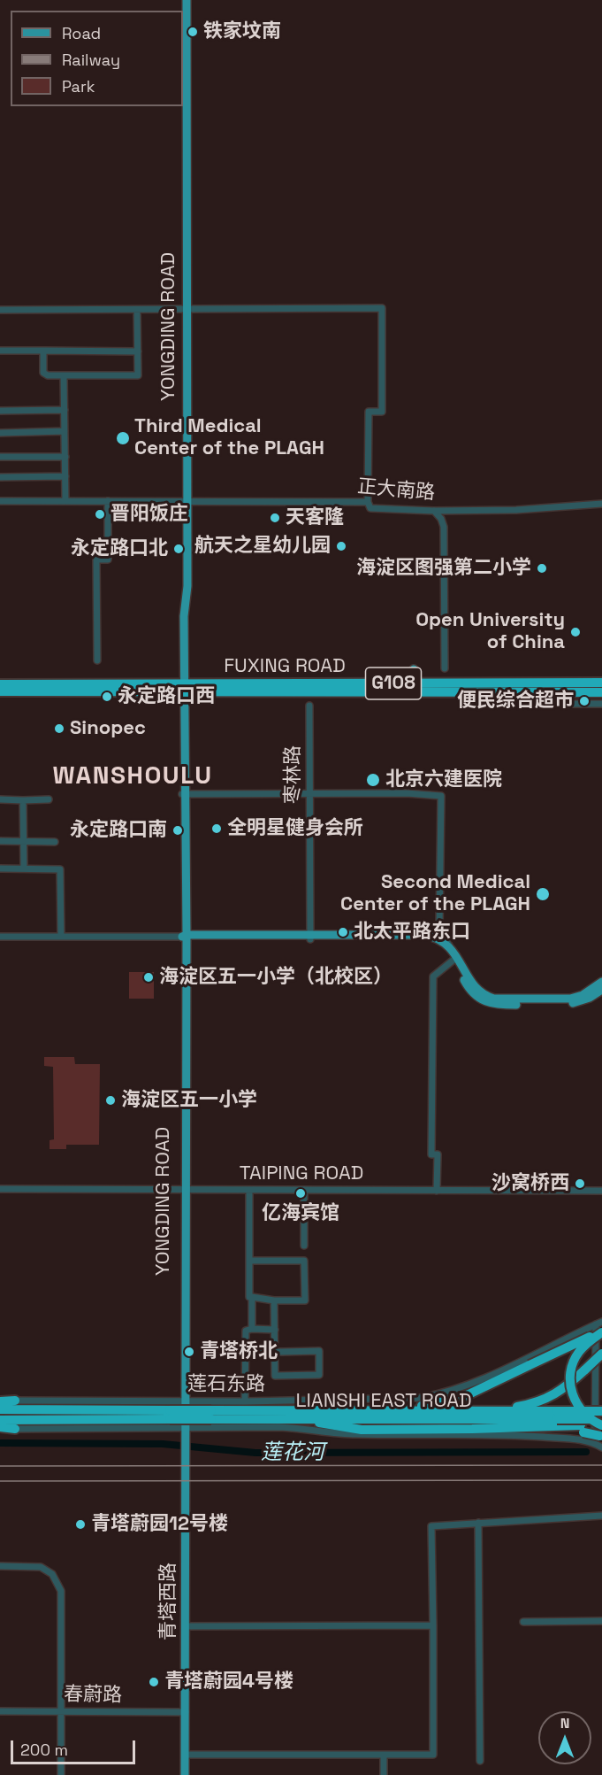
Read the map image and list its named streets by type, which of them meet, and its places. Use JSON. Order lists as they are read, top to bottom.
{
  "streets": {
    "highway": ["FUXING ROAD", "G108", "LIANSHI EAST ROAD"],
    "main road": ["YONGDING ROAD", "青塔西路"],
    "street": [
      "正大南路",
      "枣林路",
      "TAIPING ROAD",
      "莲石东路",
      "春蔚路"
    ]
  },
  "crossings": [
    ["YONGDING ROAD", "正大南路"],
    ["YONGDING ROAD", "FUXING ROAD"],
    ["YONGDING ROAD", "TAIPING ROAD"],
    ["YONGDING ROAD", "莲石东路"],
    ["YONGDING ROAD", "青塔西路"],
    ["青塔西路", "春蔚路"]
  ],
  "districts": ["WANSHOULU"],
  "water": ["莲花河"],
  "places": [
    "铁家坟南",
    "Third Medical Center of the PLAGH",
    "晋阳饭庄",
    "天客隆",
    "航天之星幼儿园",
    "永定路口北",
    "海淀区图强第二小学",
    "Open University of China",
    "永定路口西",
    "便民综合超市",
    "Sinopec",
    "北京六建医院",
    "全明星健身会所",
    "永定路口南",
    "Second Medical Center of the PLAGH",
    "北太平路东口",
    "海淀区五一小学（北校区）",
    "海淀区五一小学",
    "沙窝桥西",
    "亿海宾馆",
    "青塔桥北",
    "青塔蔚园12号楼",
    "青塔蔚园4号楼"
  ],
  "legend": ["Road", "Railway", "Park"],
  "scale_bar": "200 m",
  "north": "top"
}
